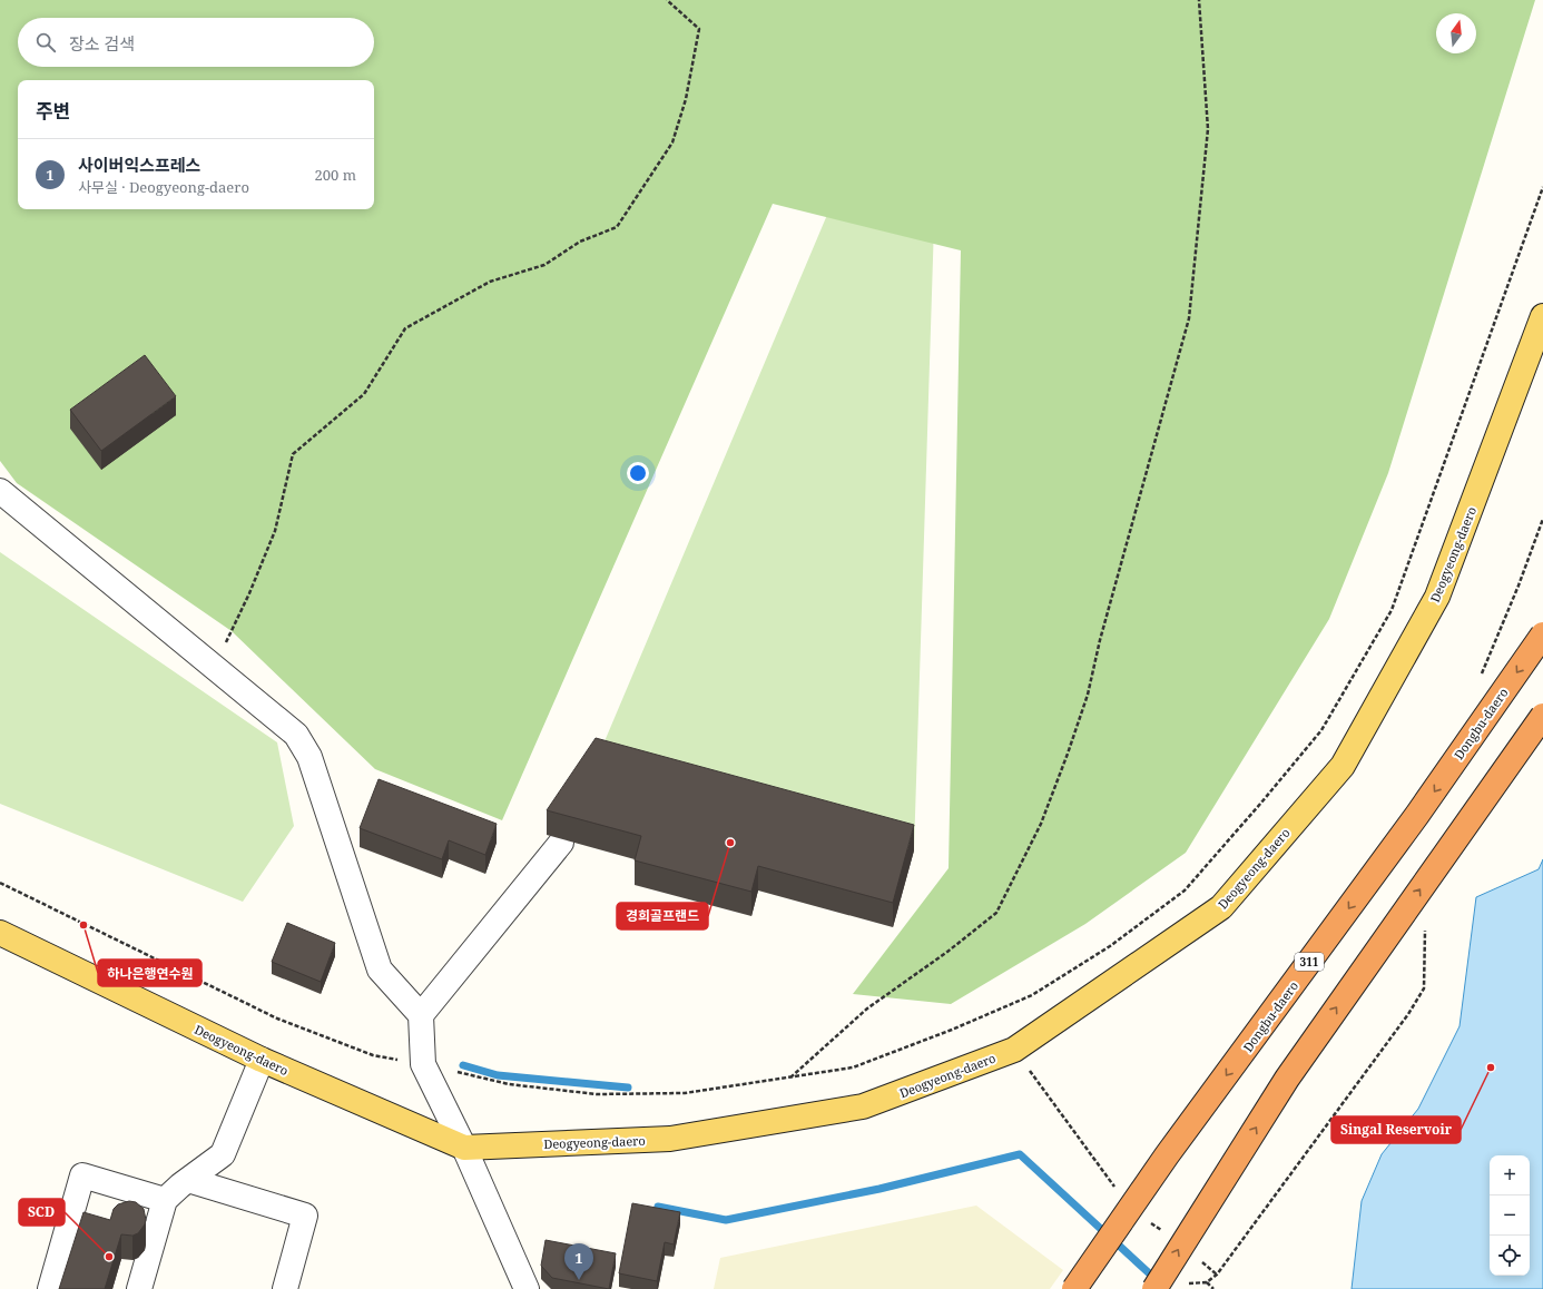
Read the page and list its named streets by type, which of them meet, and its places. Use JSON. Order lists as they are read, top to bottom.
{
  "streets": {
    "highway": ["Dongbu-daero", "311"],
    "main road": ["Deogyeong-daero"]
  },
  "places": [
    "경희골프랜드",
    "하나은행연수원",
    "Singal Reservoir",
    "SCD"
  ],
  "north": "top",
  "page": {
    "search": "장소 검색",
    "heading": "주변",
    "list": [
      {
        "mark": "1",
        "name": "사이버익스프레스",
        "note": "사무실 · Deogyeong-daero",
        "value": "200 m"
      }
    ],
    "map_buttons": ["+", "−"],
    "pins": "1"
  }
}
